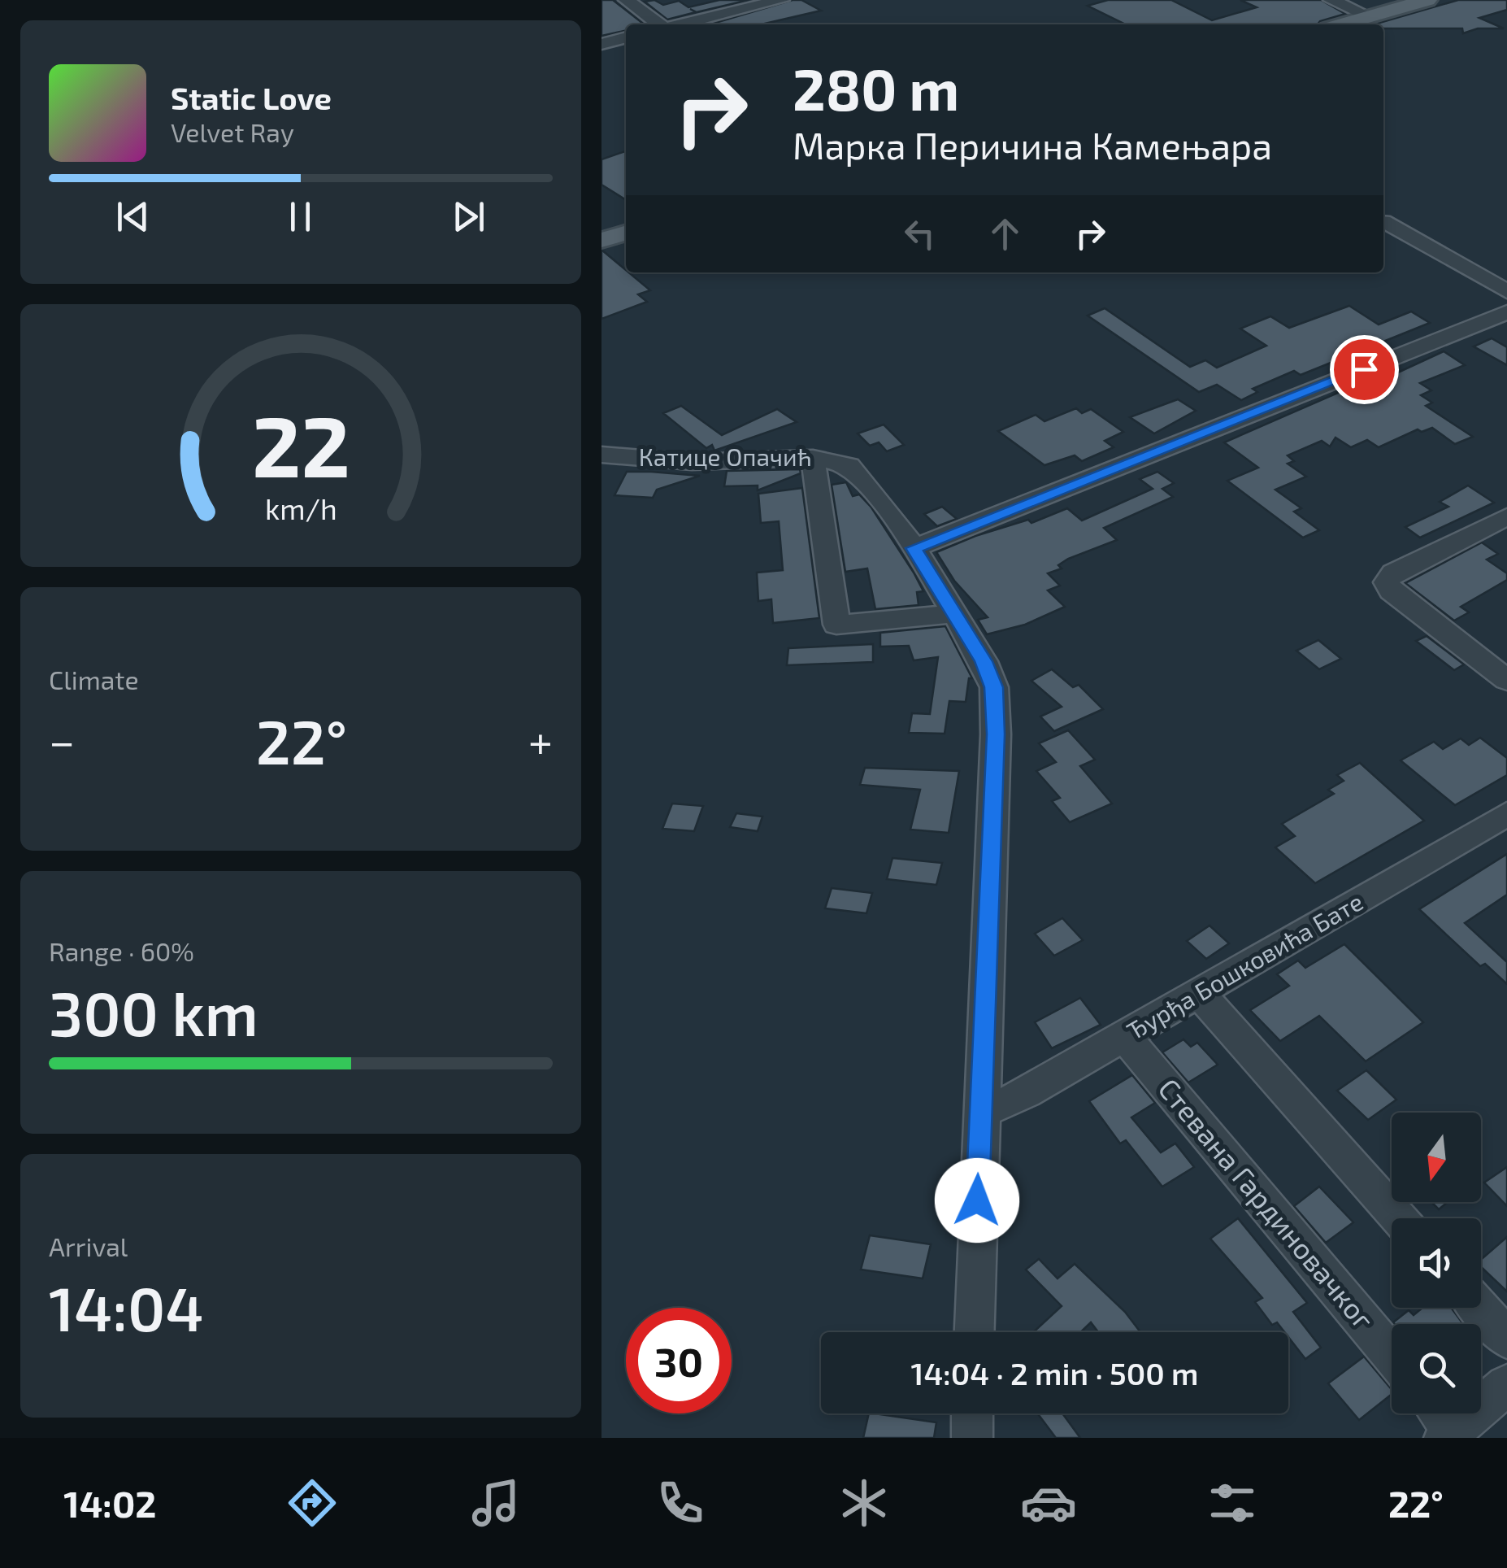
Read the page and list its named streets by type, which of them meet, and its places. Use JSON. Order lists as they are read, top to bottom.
{
  "streets": {
    "street": ["Катице Опачић", "Ђурђа Бошковића Бате", "Стевана Гардиновачког"]
  },
  "crossings": [
    ["Катице Опачић", "Ђурђа Бошковића Бате"],
    ["Ђурђа Бошковића Бате", "Стевана Гардиновачког"]
  ],
  "north": "bottom",
  "page": {
    "turn": ["280 m", "Марка Перичина Камењара"],
    "song": ["Static Love", "Velvet Ray"],
    "tile": [
      "Climate",
      ["Range · 60%", "300 km"],
      ["Arrival", "14:04"]
    ],
    "heat": ["−", "22°", "+"],
    "limit": "30",
    "trip": "14:04 · 2 min · 500 m",
    "tabs": ["14:02", "22°"],
    "gauge": ["22", "km/h"]
  }
}
